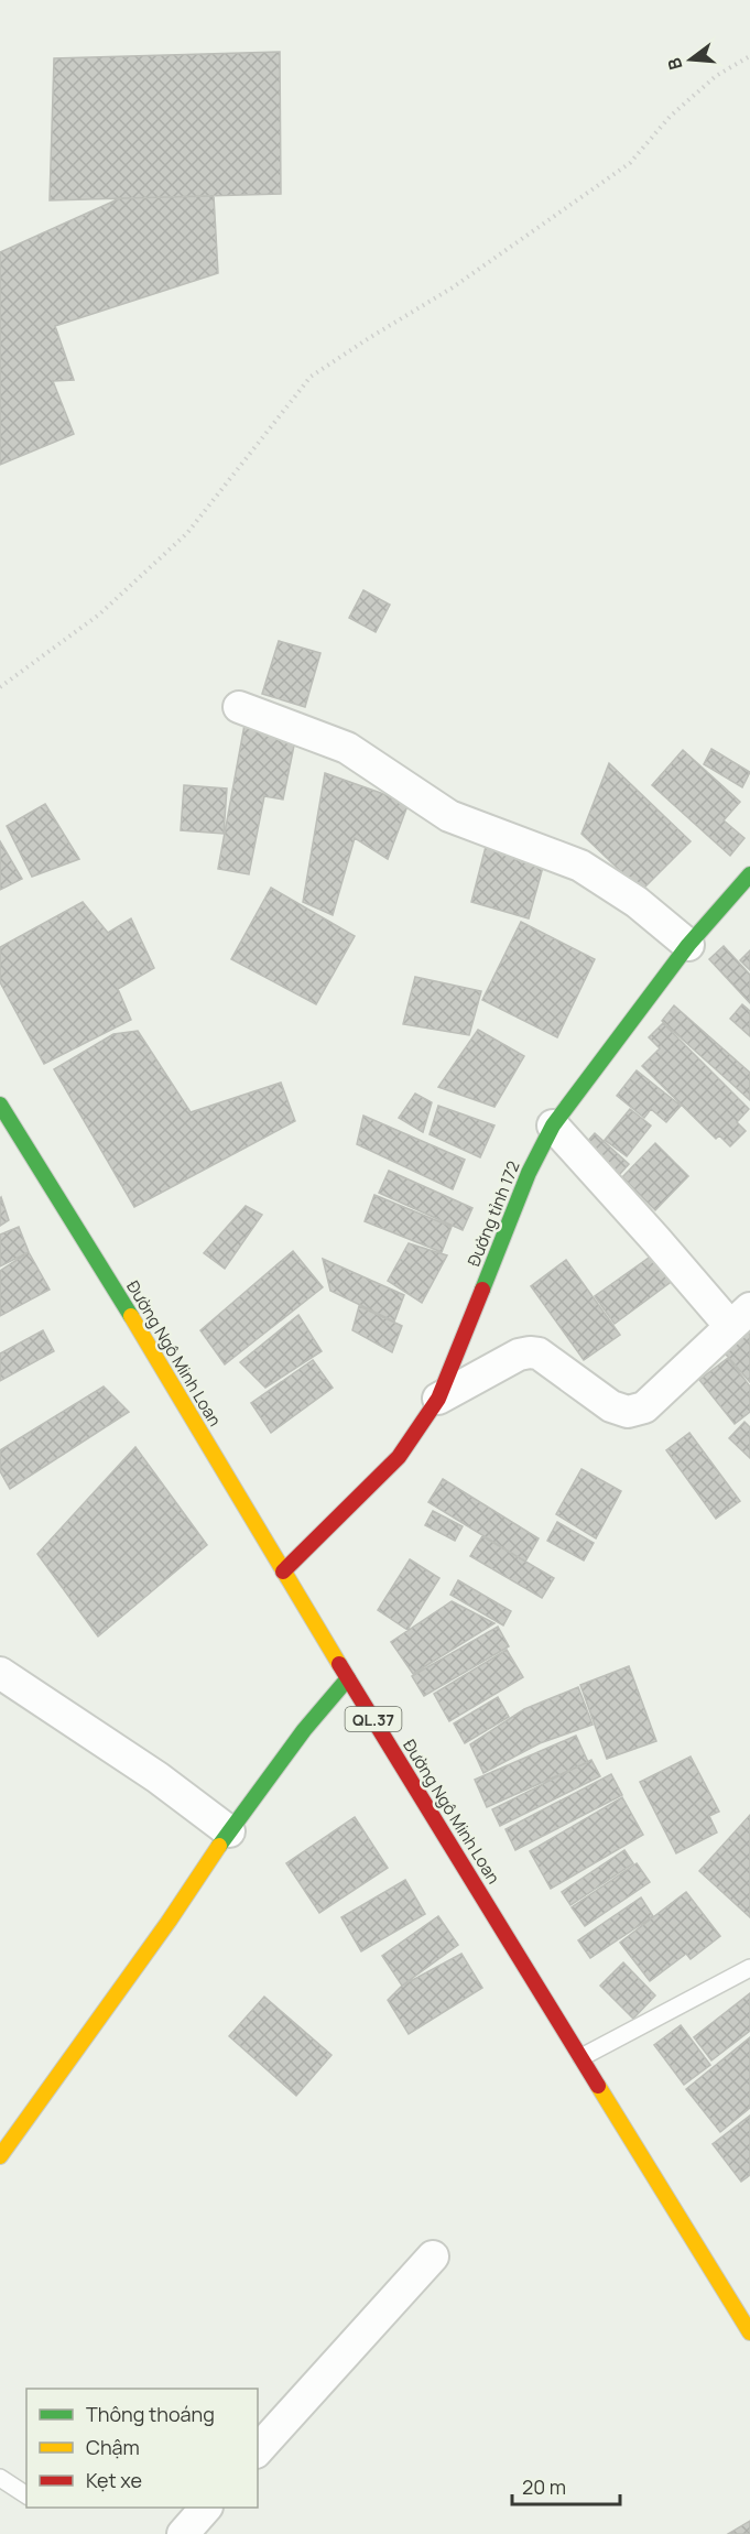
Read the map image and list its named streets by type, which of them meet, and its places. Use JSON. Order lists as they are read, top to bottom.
{
  "streets": {
    "main road": ["Đường tỉnh 172", "Đường Ngô Minh Loan", "QL.37"]
  },
  "crossings": [
    ["Đường tỉnh 172", "Đường Ngô Minh Loan"]
  ],
  "legend": ["Thông thoáng", "Chậm", "Kẹt xe"],
  "scale_bar": "20 m",
  "north": "left"
}
